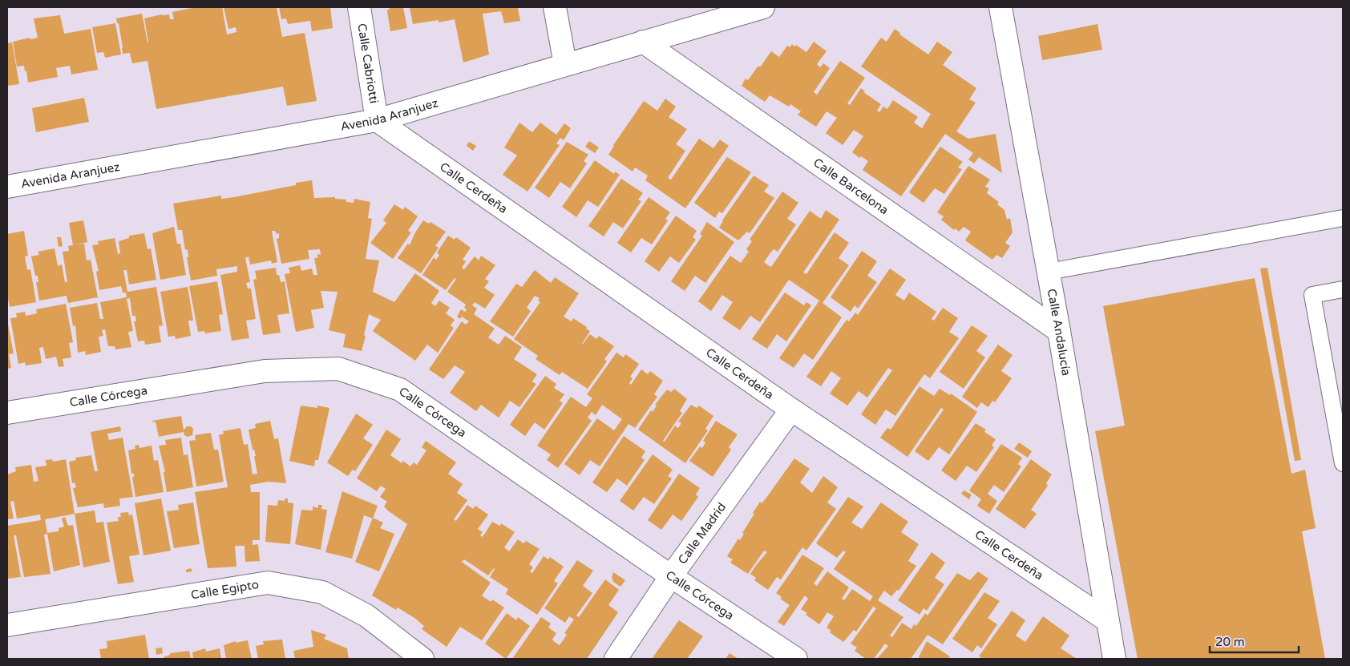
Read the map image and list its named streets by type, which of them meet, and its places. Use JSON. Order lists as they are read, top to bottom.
{
  "streets": {
    "street": [
      "Calle Cabriotti",
      "Avenida Aranjuez",
      "Calle Barcelona",
      "Calle Cerdeña",
      "Calle Andalucía",
      "Calle Córcega",
      "Calle Madrid",
      "Calle Egipto"
    ]
  },
  "crossings": [
    ["Calle Cabriotti", "Avenida Aranjuez"],
    ["Calle Cabriotti", "Calle Cerdeña"],
    ["Avenida Aranjuez", "Calle Barcelona"],
    ["Avenida Aranjuez", "Calle Cerdeña"],
    ["Calle Barcelona", "Calle Andalucía"],
    ["Calle Cerdeña", "Calle Andalucía"],
    ["Calle Cerdeña", "Calle Madrid"],
    ["Calle Córcega", "Calle Madrid"]
  ],
  "scale_bar": "20 m"
}
